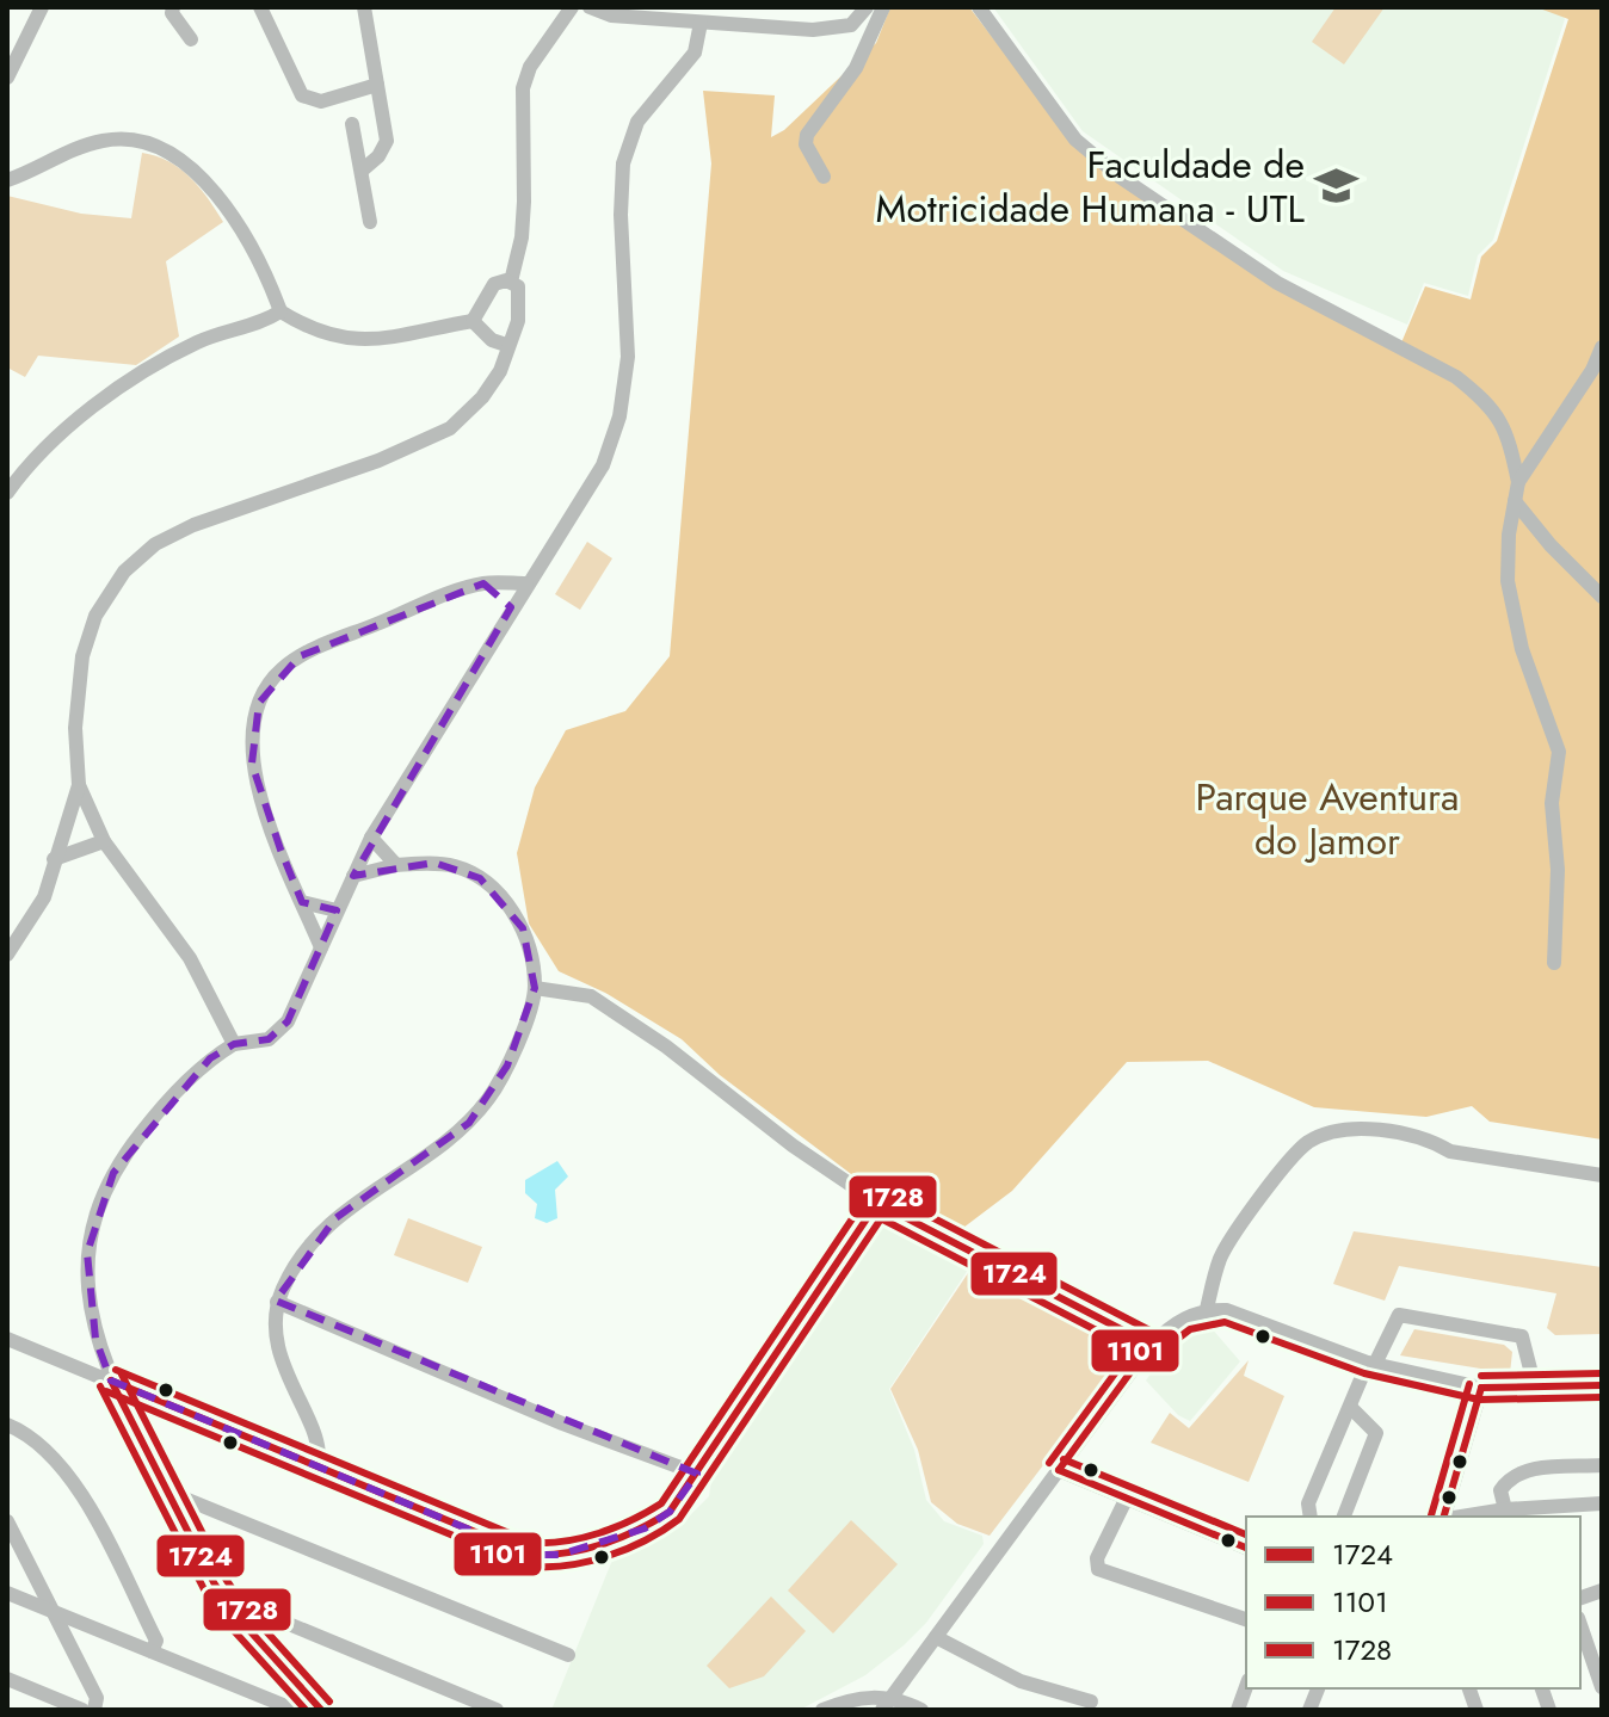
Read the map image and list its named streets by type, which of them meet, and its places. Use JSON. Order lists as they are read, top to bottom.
{
  "parks": ["Parque Aventura do Jamor"],
  "places": {
    "school or university": ["Faculdade de Motricidade Humana - UTL"]
  },
  "lines": ["transit line 1728", "transit line 1724", "transit line 1101"],
  "legend": ["1724", "1101", "1728"]
}
